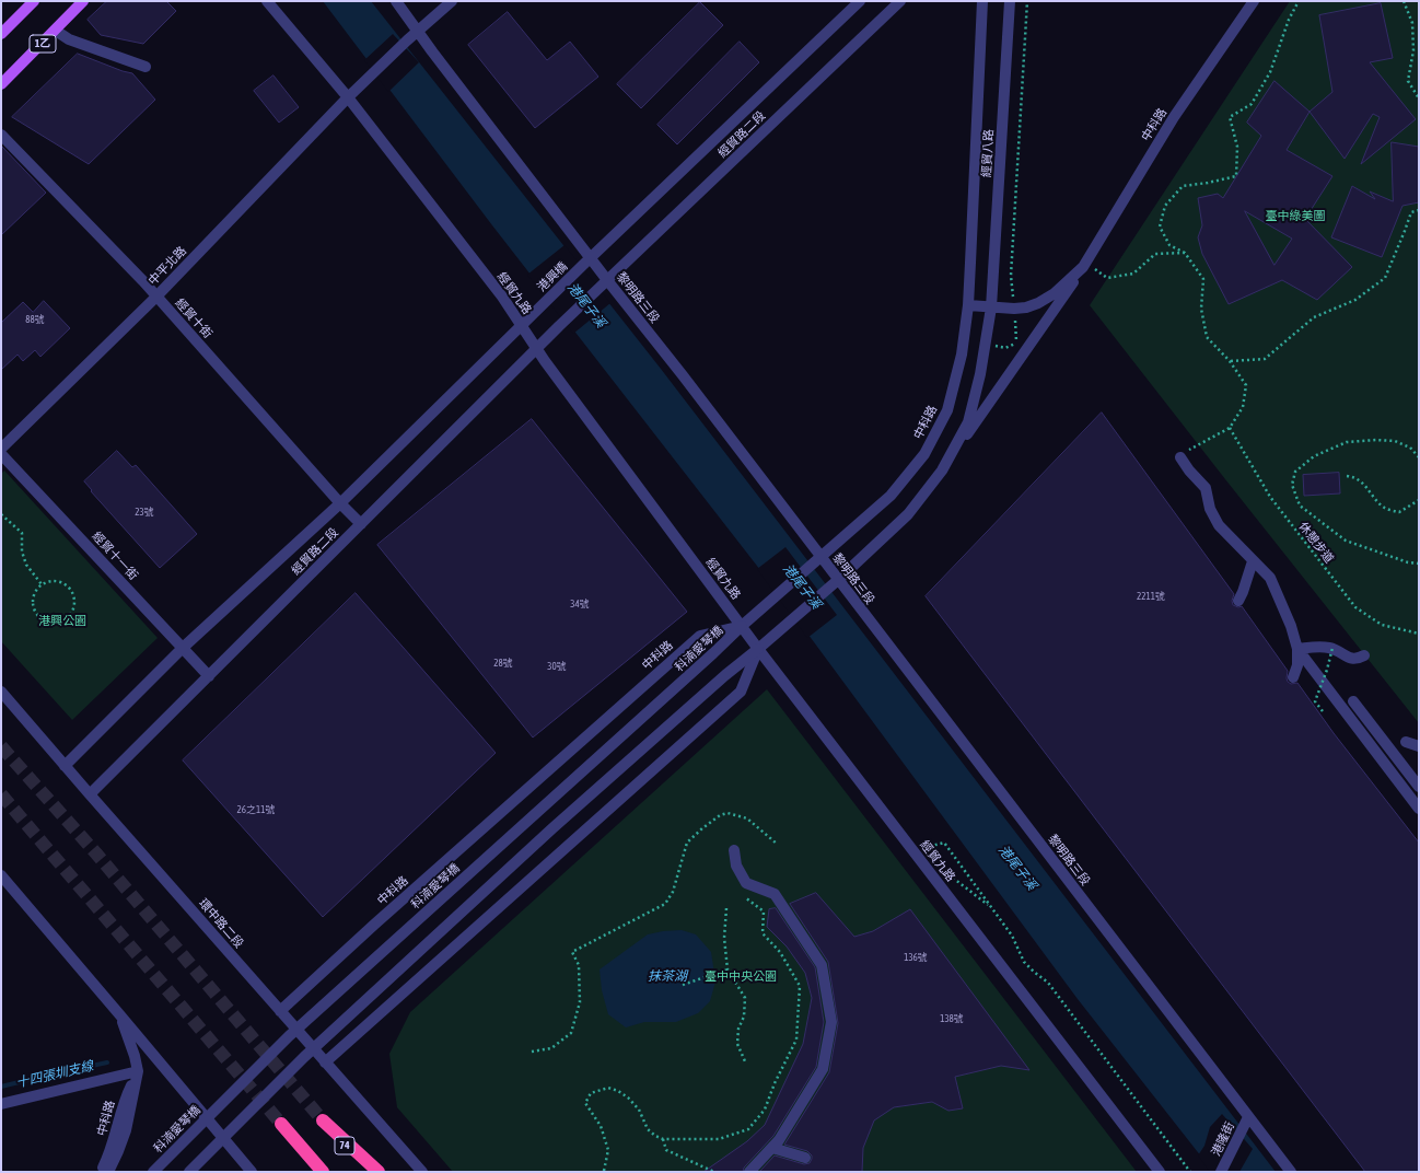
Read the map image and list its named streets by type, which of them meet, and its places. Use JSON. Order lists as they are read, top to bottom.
{
  "streets": {
    "highway": ["74"],
    "main road": ["1乙"],
    "street": [
      "中科路",
      "經貿路二段",
      "經貿八路",
      "中平北路",
      "港興橋",
      "經貿九路",
      "黎明路三段",
      "經貿十街",
      "經貿十一街",
      "科湳愛琴橋",
      "環中路二段",
      "港隆街"
    ],
    "path": ["休憩步道"]
  },
  "crossings": [
    ["中科路", "經貿八路"],
    ["中科路", "經貿九路"],
    ["中科路", "黎明路三段"],
    ["中科路", "科湳愛琴橋"],
    ["中科路", "環中路二段"],
    ["經貿路二段", "港興橋"],
    ["經貿路二段", "經貿九路"],
    ["經貿路二段", "黎明路三段"],
    ["經貿路二段", "經貿十街"],
    ["經貿路二段", "經貿十一街"],
    ["經貿路二段", "環中路二段"],
    ["中平北路", "經貿九路"],
    ["中平北路", "黎明路三段"],
    ["中平北路", "經貿十街"],
    ["經貿九路", "科湳愛琴橋"],
    ["黎明路三段", "港隆街"]
  ],
  "water": ["港尾子溪", "抹茶湖", "十四張圳支線"],
  "parks": ["臺中綠美圖", "港興公園", "臺中中央公園"],
  "house_numbers": [
    "88號",
    "23號",
    "2211號",
    "34號",
    "28號",
    "30號",
    "26之11號",
    "136號",
    "138號"
  ]
}
